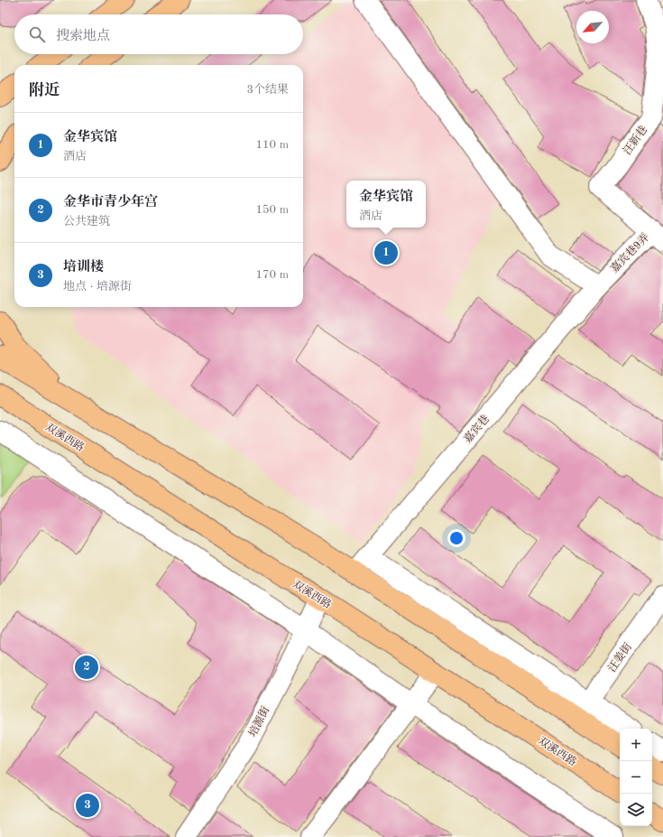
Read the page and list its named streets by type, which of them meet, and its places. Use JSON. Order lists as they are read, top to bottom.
{
  "streets": {
    "main road": ["双溪西路"],
    "street": [
      "汪新巷",
      "嘉宾巷9弄",
      "嘉宾巷",
      "汪姜街",
      "培源街"
    ]
  },
  "crossings": [
    ["汪新巷", "嘉宾巷9弄"],
    ["嘉宾巷9弄", "嘉宾巷"],
    ["双溪西路", "培源街"]
  ],
  "north": "bottom left",
  "page": {
    "search": "搜索地点",
    "heading": ["附近", "3个结果"],
    "list": [
      {
        "mark": "1",
        "name": "金华宾馆",
        "note": "酒店",
        "value": "110 m"
      },
      {
        "mark": "2",
        "name": "金华市青少年宫",
        "note": "公共建筑",
        "value": "150 m"
      },
      {
        "mark": "3",
        "name": "培训楼",
        "note": "地点 · 培源街",
        "value": "170 m"
      }
    ],
    "popup": ["金华宾馆", "酒店"],
    "pins": ["1", "2", "3"],
    "map_buttons": ["+", "−"]
  }
}
